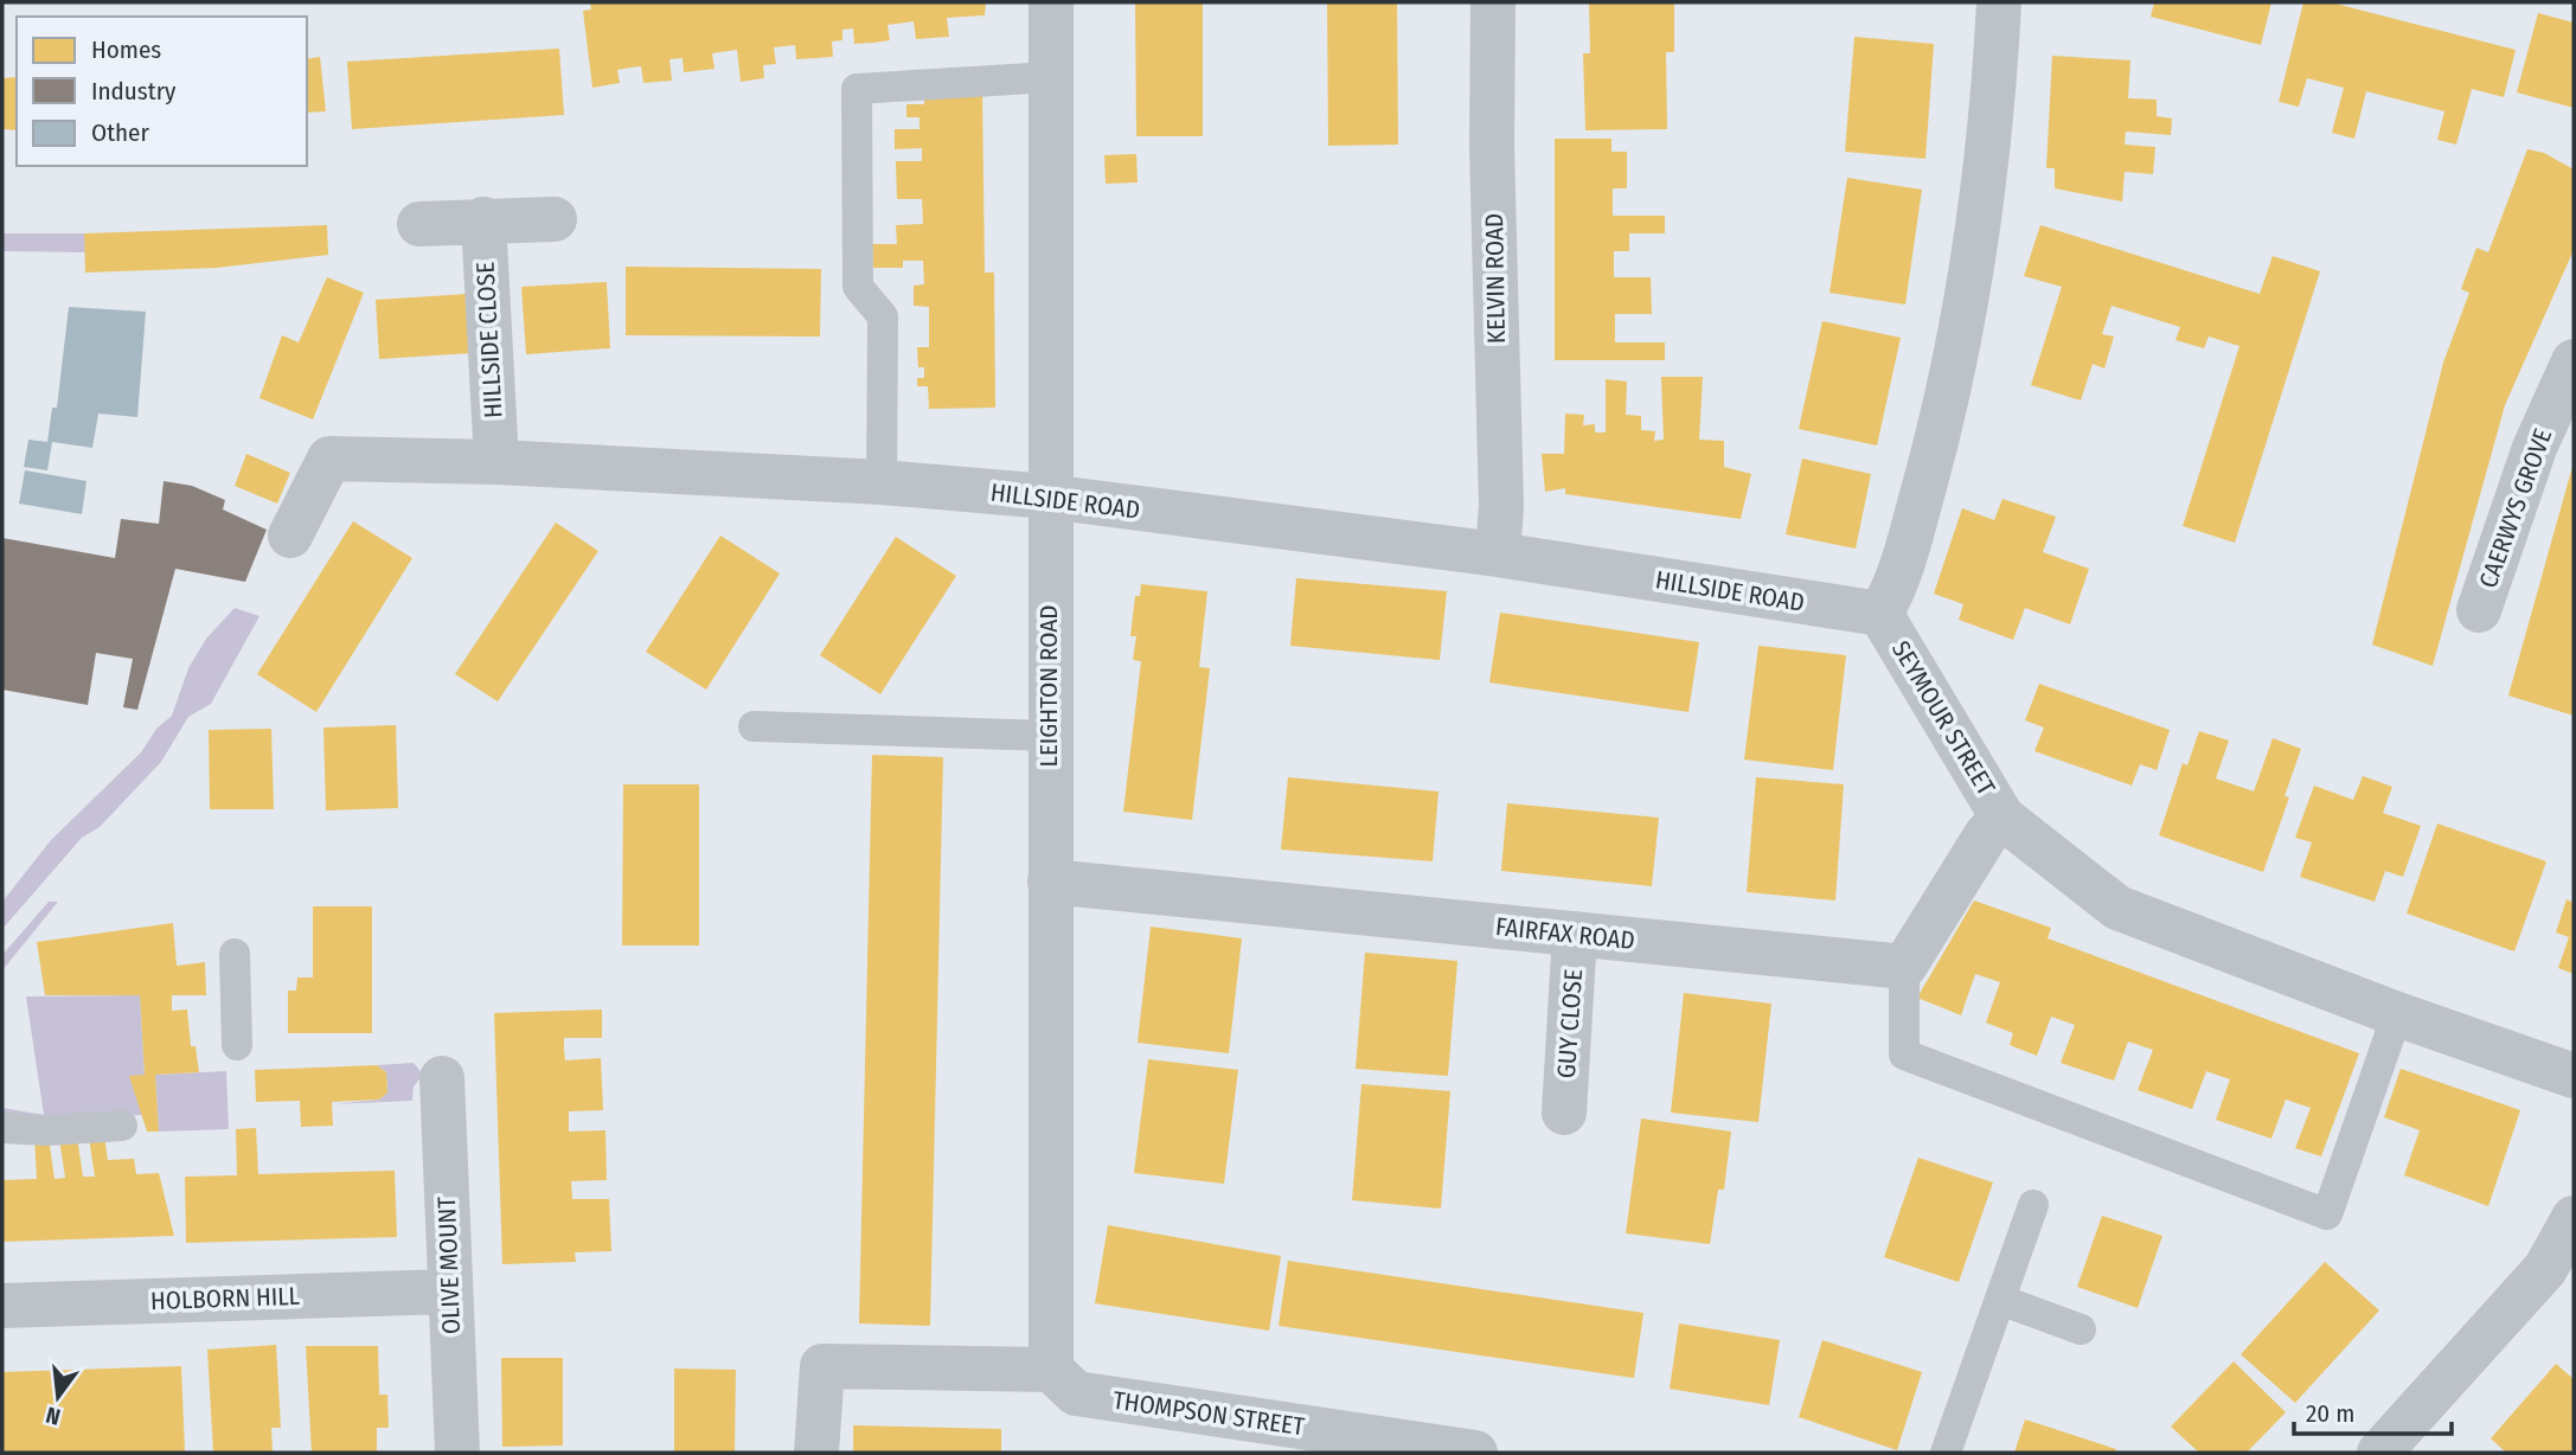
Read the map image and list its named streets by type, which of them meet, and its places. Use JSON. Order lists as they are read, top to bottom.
{
  "streets": {
    "street": [
      "KELVIN ROAD",
      "HILLSIDE CLOSE",
      "HILLSIDE ROAD",
      "CAERWYS GROVE",
      "LEIGHTON ROAD",
      "SEYMOUR STREET",
      "FAIRFAX ROAD",
      "GUY CLOSE",
      "OLIVE MOUNT",
      "HOLBORN HILL",
      "THOMPSON STREET"
    ]
  },
  "crossings": [
    ["KELVIN ROAD", "HILLSIDE ROAD"],
    ["HILLSIDE CLOSE", "HILLSIDE ROAD"],
    ["HILLSIDE ROAD", "LEIGHTON ROAD"],
    ["HILLSIDE ROAD", "SEYMOUR STREET"],
    ["LEIGHTON ROAD", "FAIRFAX ROAD"],
    ["LEIGHTON ROAD", "THOMPSON STREET"],
    ["FAIRFAX ROAD", "GUY CLOSE"],
    ["OLIVE MOUNT", "HOLBORN HILL"]
  ],
  "legend": ["Homes", "Industry", "Other"],
  "scale_bar": "20 m",
  "north": "bottom"
}
